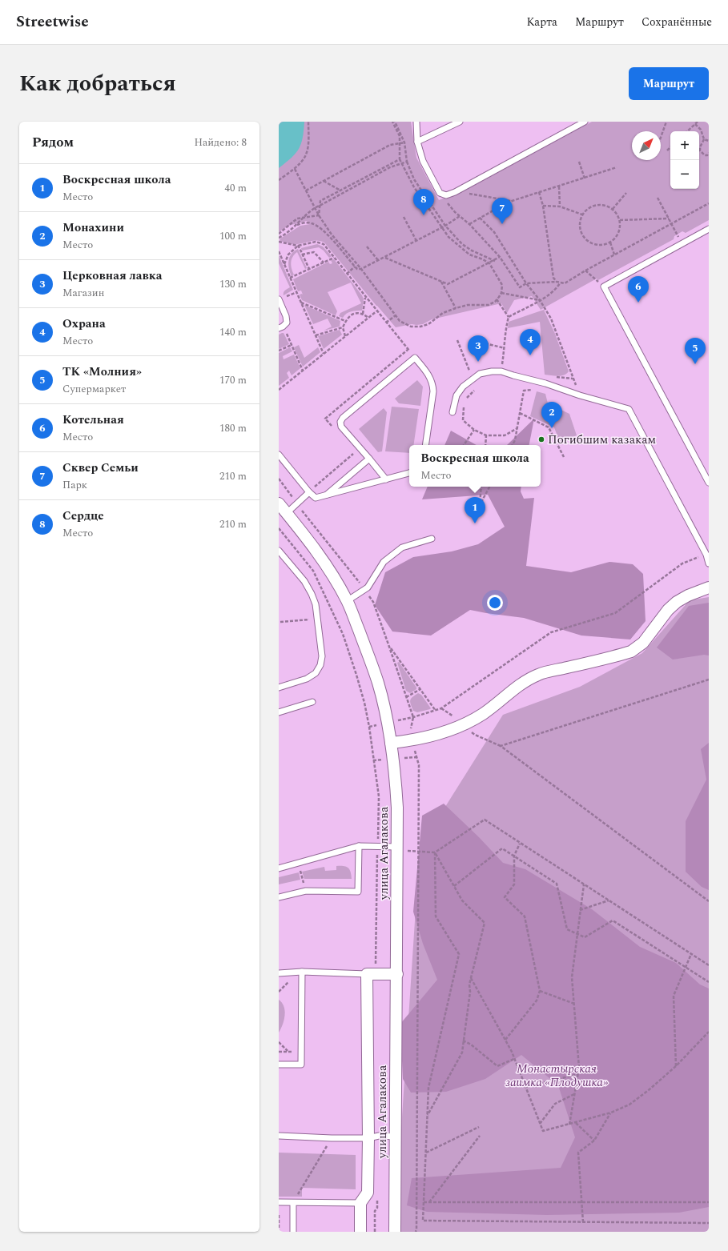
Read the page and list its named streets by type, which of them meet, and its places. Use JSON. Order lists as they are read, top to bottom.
{
  "streets": {
    "street": ["улица Агалакова"]
  },
  "parks": ["Монастырская заимка «Плодушка»"],
  "places": ["Погибшим казакам"],
  "north": "top right",
  "page": {
    "header": "Streetwise",
    "nav": ["Карта", "Маршрут", "Сохранённые"],
    "title": "Как добраться",
    "buttons": "Маршрут",
    "heading": ["Рядом", "Найдено: 8"],
    "map_buttons": ["+", "−"],
    "list": [
      {
        "mark": "1",
        "name": "Воскресная школа",
        "note": "Место",
        "value": "40 m"
      },
      {
        "mark": "2",
        "name": "Монахини",
        "note": "Место",
        "value": "100 m"
      },
      {
        "mark": "3",
        "name": "Церковная лавка",
        "note": "Магазин",
        "value": "130 m"
      },
      {
        "mark": "4",
        "name": "Охрана",
        "note": "Место",
        "value": "140 m"
      },
      {
        "mark": "5",
        "name": "ТК «Молния»",
        "note": "Супермаркет",
        "value": "170 m"
      },
      {
        "mark": "6",
        "name": "Котельная",
        "note": "Место",
        "value": "180 m"
      },
      {
        "mark": "7",
        "name": "Сквер Семьи",
        "note": "Парк",
        "value": "210 m"
      },
      {
        "mark": "8",
        "name": "Сердце",
        "note": "Место",
        "value": "210 m"
      }
    ],
    "pins": [
      "8",
      "7",
      "6",
      "4",
      "3",
      "5",
      "2",
      "1"
    ],
    "popup": ["Воскресная школа", "Место"]
  }
}
